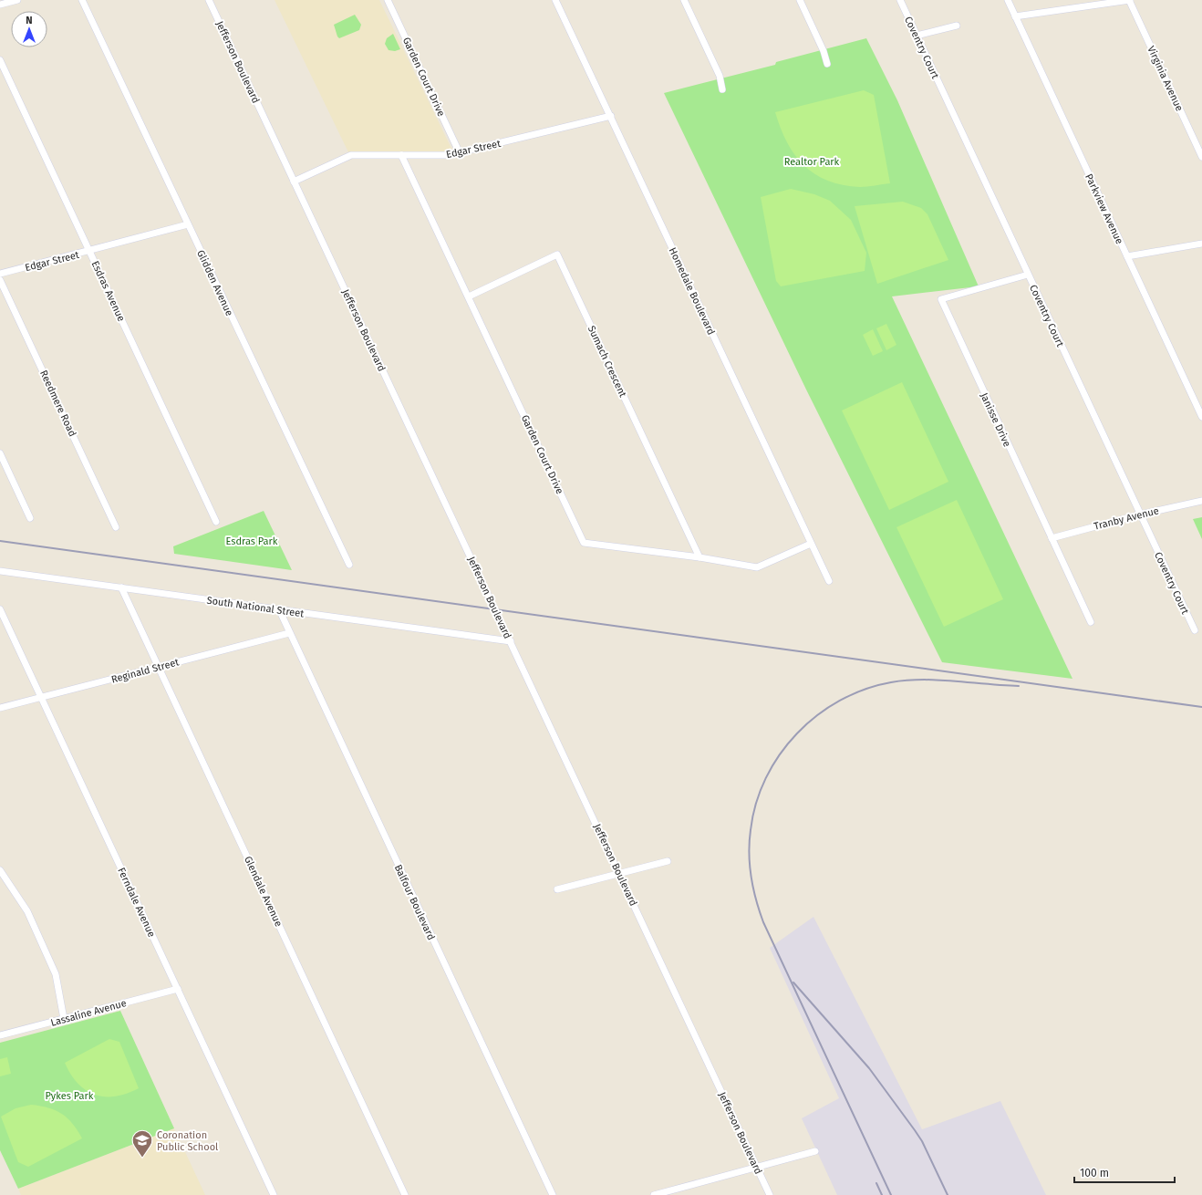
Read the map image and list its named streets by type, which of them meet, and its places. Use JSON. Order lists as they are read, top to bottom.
{
  "streets": {
    "street": [
      "Coventry Court",
      "Jefferson Boulevard",
      "Garden Court Drive",
      "Virginia Avenue",
      "Edgar Street",
      "Parkview Avenue",
      "Glidden Avenue",
      "Esdras Avenue",
      "Homedale Boulevard",
      "Sumach Crescent",
      "Reedmere Road",
      "Janisse Drive",
      "Tranby Avenue",
      "South National Street",
      "Reginald Street",
      "Glendale Avenue",
      "Ferndale Avenue",
      "Balfour Boulevard",
      "Lassaline Avenue"
    ]
  },
  "crossings": [
    ["Coventry Court", "Janisse Drive"],
    ["Coventry Court", "Tranby Avenue"],
    ["Jefferson Boulevard", "Edgar Street"],
    ["Jefferson Boulevard", "South National Street"],
    ["Garden Court Drive", "Edgar Street"],
    ["Garden Court Drive", "Homedale Boulevard"],
    ["Garden Court Drive", "Sumach Crescent"],
    ["Edgar Street", "Glidden Avenue"],
    ["Edgar Street", "Esdras Avenue"],
    ["Edgar Street", "Homedale Boulevard"],
    ["Janisse Drive", "Tranby Avenue"],
    ["South National Street", "Glendale Avenue"],
    ["South National Street", "Balfour Boulevard"],
    ["Reginald Street", "Glendale Avenue"],
    ["Reginald Street", "Ferndale Avenue"],
    ["Reginald Street", "Balfour Boulevard"],
    ["Ferndale Avenue", "Lassaline Avenue"]
  ],
  "parks": ["Realtor Park", "Esdras Park", "Pykes Park"],
  "places": {
    "school or university": ["Coronation Public School"]
  },
  "scale_bar": "100 m",
  "north": "top"
}
